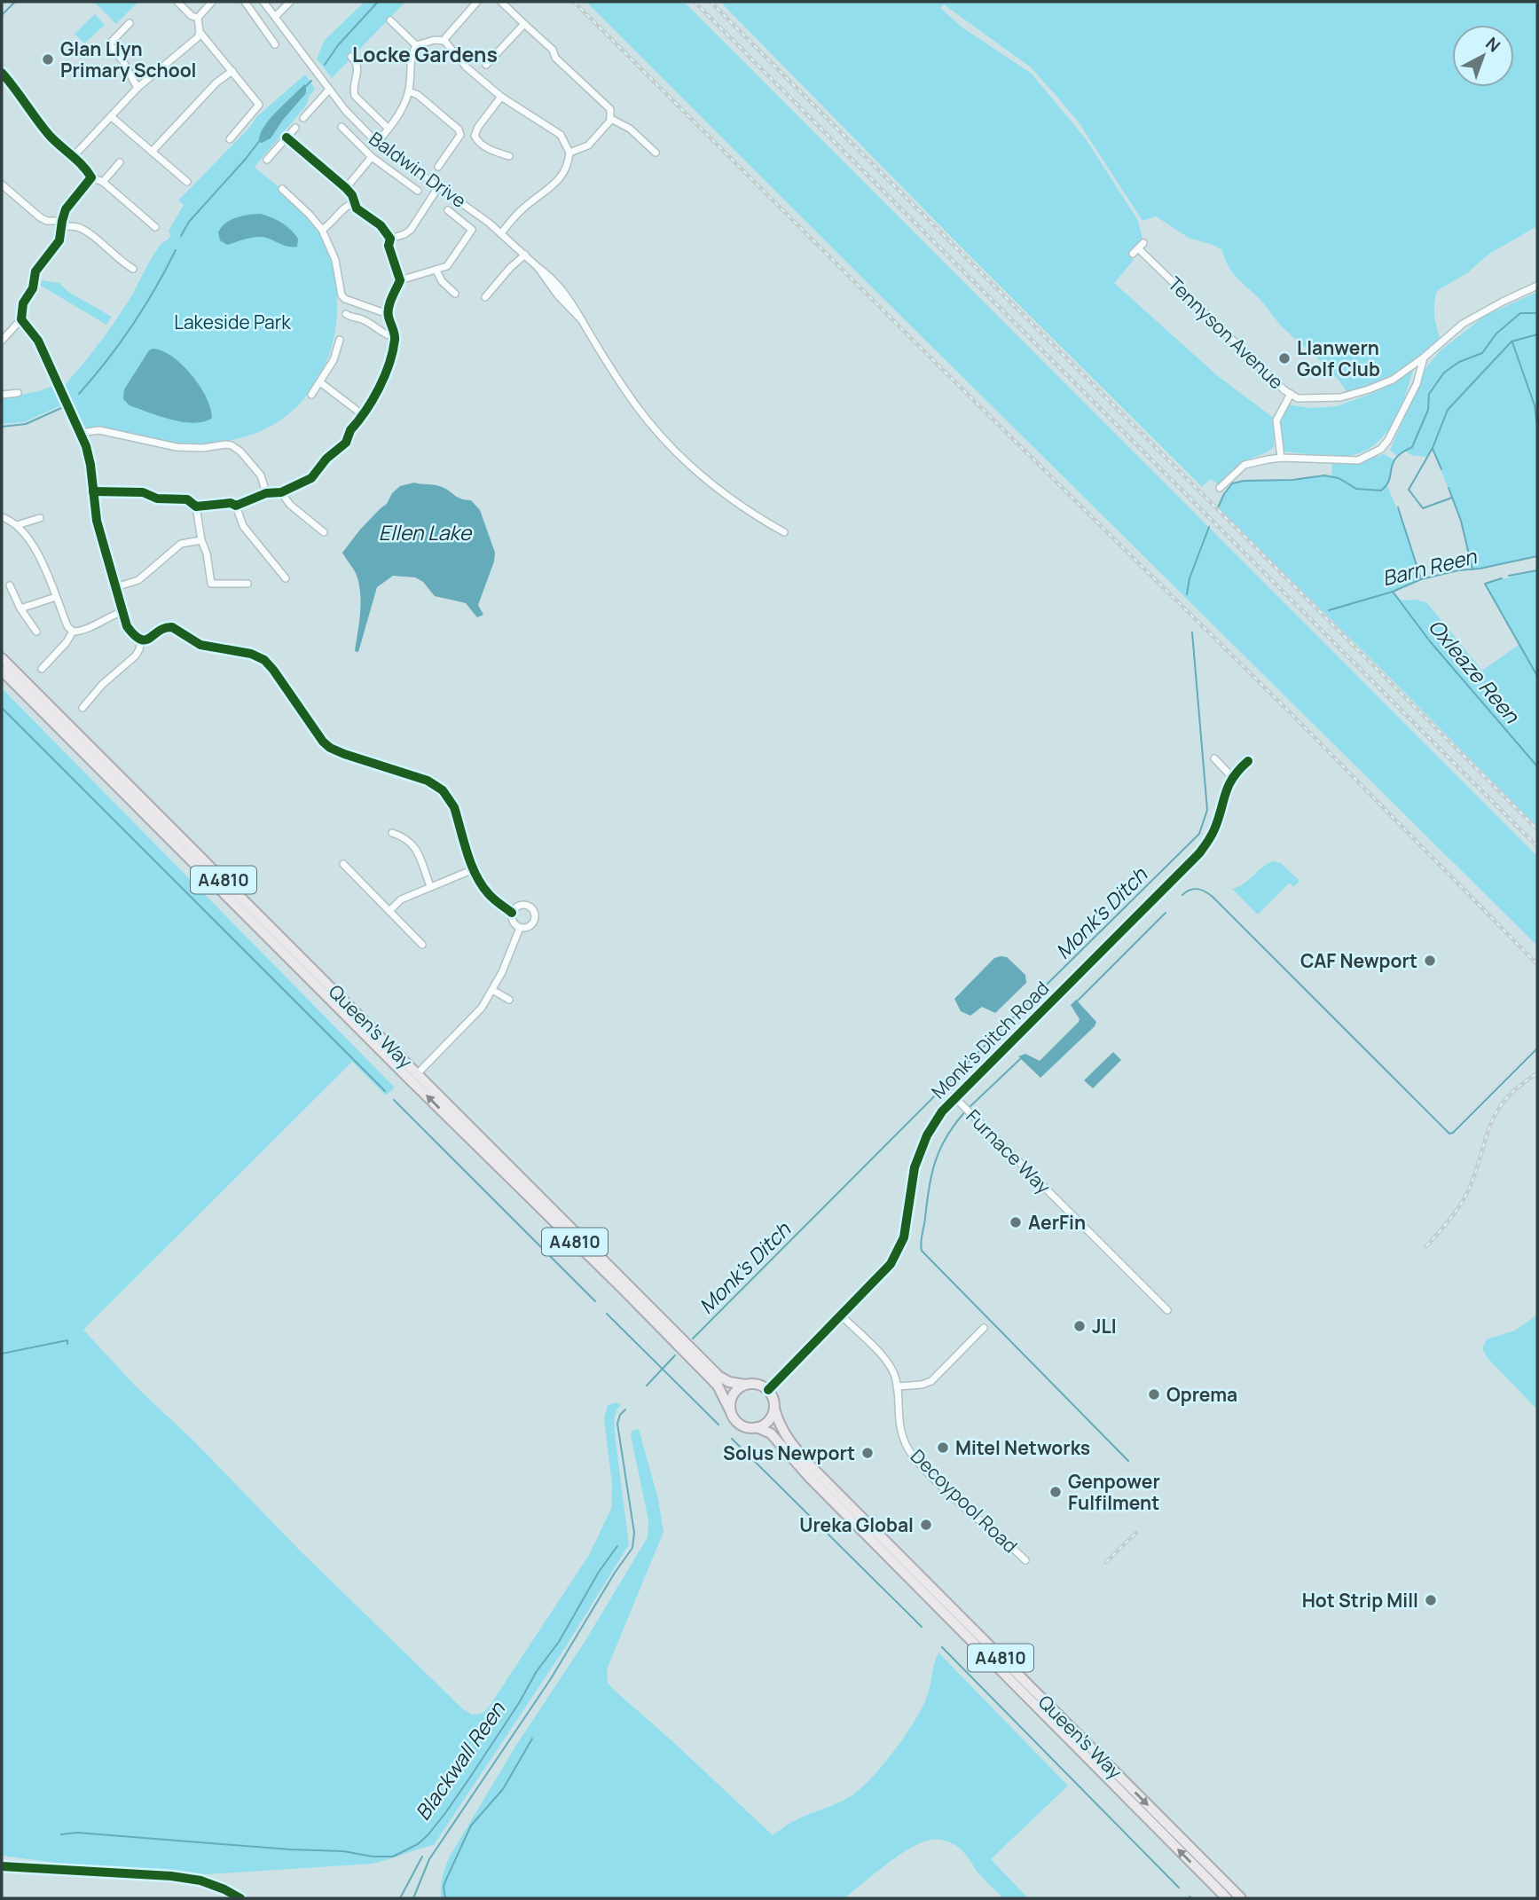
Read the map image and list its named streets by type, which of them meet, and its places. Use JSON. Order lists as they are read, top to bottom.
{
  "streets": {
    "main road": ["A4810", "Queen's Way"],
    "street": [
      "Baldwin Drive",
      "Tennyson Avenue",
      "Monk's Ditch Road",
      "Furnace Way",
      "Decoypool Road"
    ]
  },
  "crossings": [
    ["Queen's Way", "Monk's Ditch Road"],
    ["Monk's Ditch Road", "Furnace Way"],
    ["Monk's Ditch Road", "Decoypool Road"]
  ],
  "districts": ["Locke Gardens"],
  "water": [
    "Ellen Lake",
    "Barn Reen",
    "Oxleaze Reen",
    "Monk's Ditch",
    "Blackwall Reen"
  ],
  "parks": ["Lakeside Park"],
  "places": [
    "Glan Llyn Primary School",
    "Llanwern Golf Club",
    "CAF Newport",
    "AerFin",
    "JLI",
    "Oprema",
    "Mitel Networks",
    "Solus Newport",
    "Genpower Fulfilment",
    "Ureka Global",
    "Hot Strip Mill"
  ],
  "north": "top right"
}
